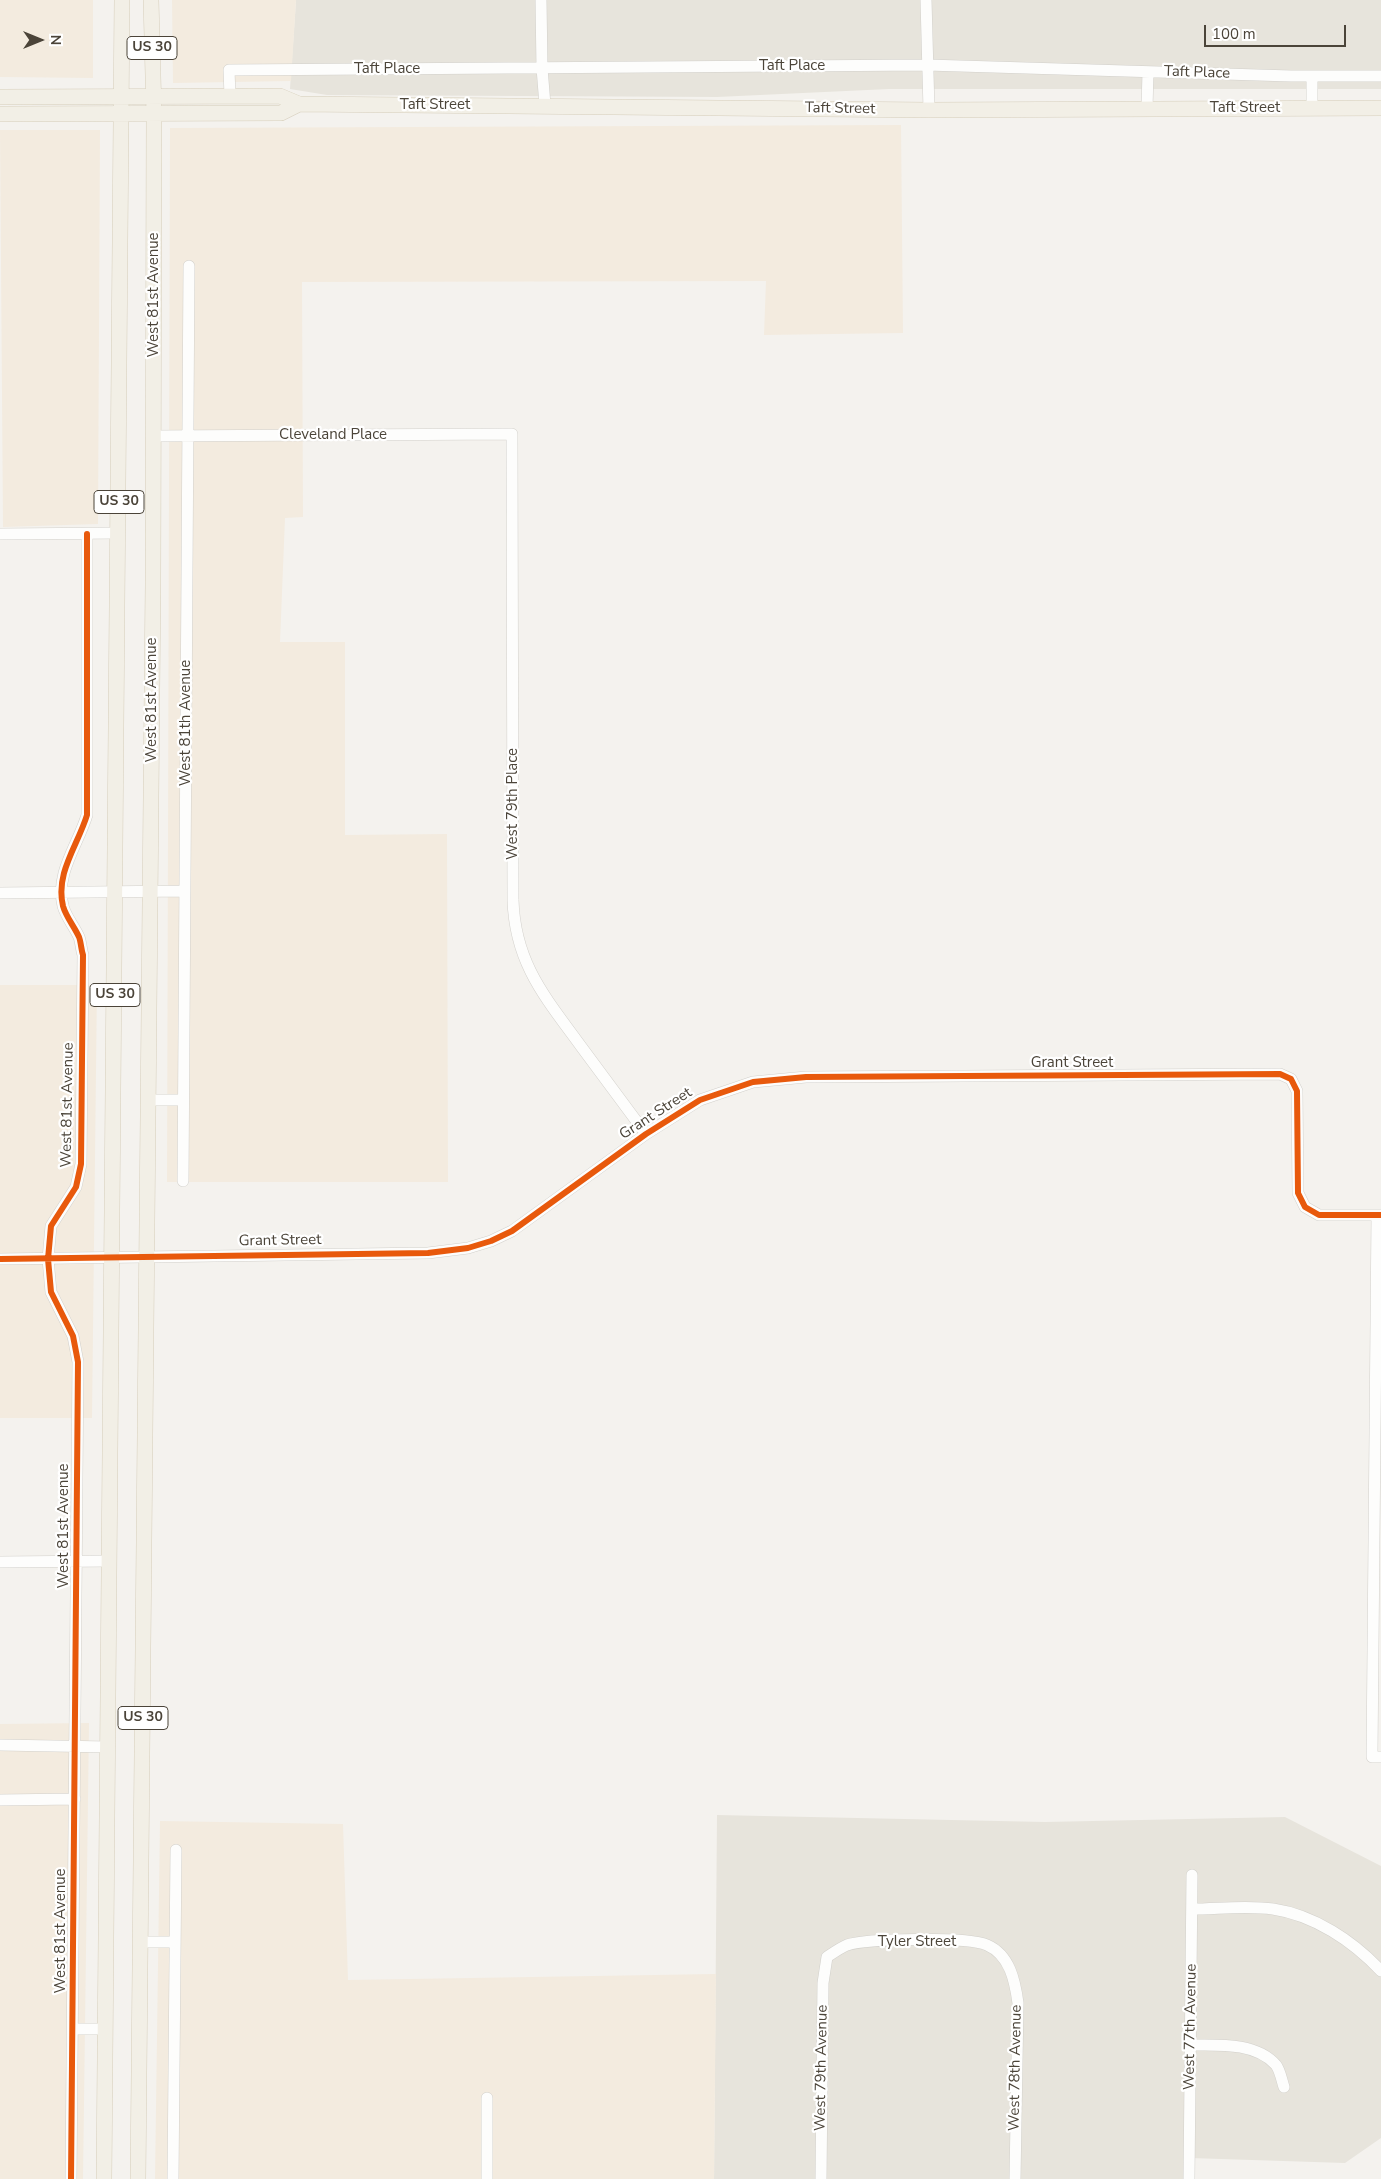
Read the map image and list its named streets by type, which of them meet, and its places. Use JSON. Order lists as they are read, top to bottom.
{
  "streets": {
    "main road": ["US 30", "Taft Street", "West 81st Avenue"],
    "street": [
      "Taft Place",
      "Cleveland Place",
      "West 81th Avenue",
      "West 79th Place",
      "Grant Street",
      "Tyler Street",
      "West 77th Avenue",
      "West 79th Avenue",
      "West 78th Avenue"
    ]
  },
  "crossings": [
    ["US 30", "Taft Street"],
    ["US 30", "Grant Street"],
    ["Taft Place", "Taft Street"],
    ["Taft Street", "West 81st Avenue"],
    ["West 81st Avenue", "Cleveland Place"],
    ["West 81st Avenue", "Grant Street"],
    ["Cleveland Place", "West 81th Avenue"],
    ["Cleveland Place", "West 79th Place"],
    ["West 79th Place", "Grant Street"],
    ["Tyler Street", "West 79th Avenue"],
    ["Tyler Street", "West 78th Avenue"]
  ],
  "scale_bar": "100 m",
  "north": "right"
}
